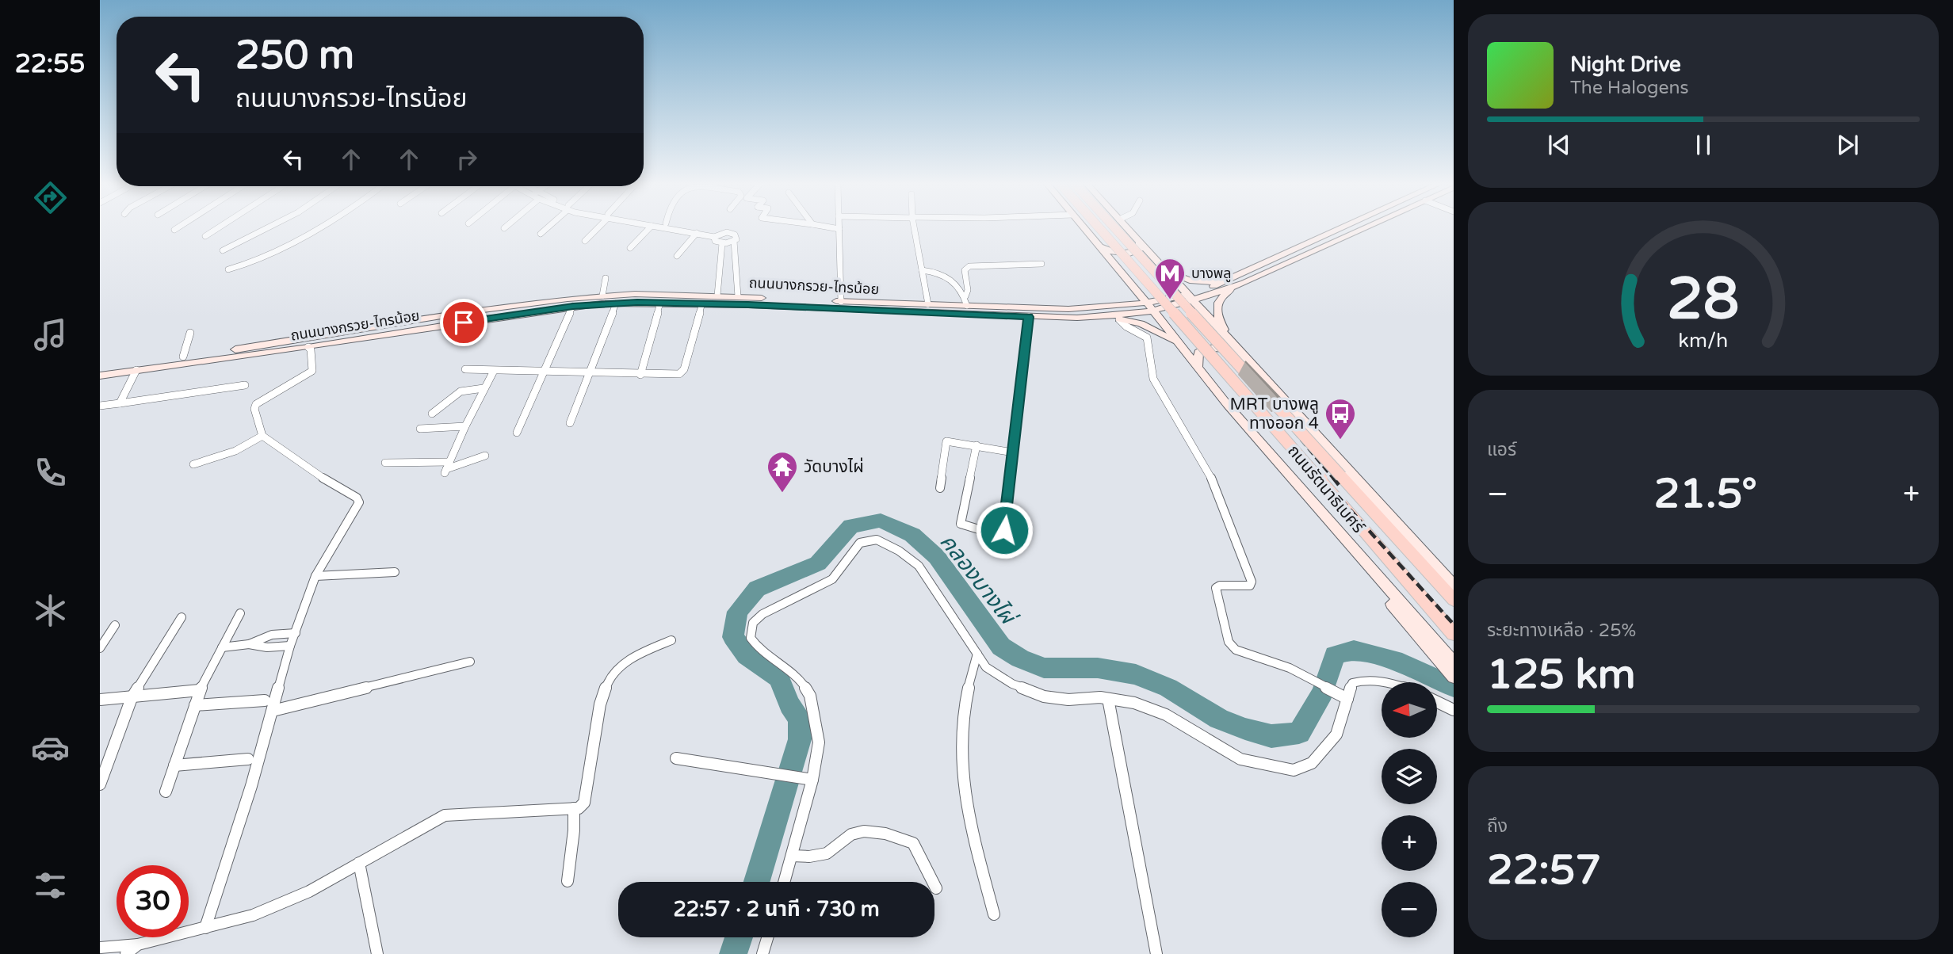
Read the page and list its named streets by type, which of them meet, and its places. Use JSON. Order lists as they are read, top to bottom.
{
  "streets": {
    "main road": ["ถนนบางกรวย-ไทรน้อย", "ถนนรัตนาธิเบศร์"]
  },
  "crossings": [
    ["ถนนบางกรวย-ไทรน้อย", "ถนนรัตนาธิเบศร์"]
  ],
  "water": ["คลองบางไผ่"],
  "places": {
    "metro station": ["บางพลู"],
    "bus stop": ["MRT บางพลู ทางออก 4"],
    "temple": ["วัดบางไผ่"]
  },
  "north": "left",
  "page": {
    "tabs": "22:55",
    "turn": ["250 m", "ถนนบางกรวย-ไทรน้อย"],
    "song": ["Night Drive", "The Halogens"],
    "tile": [
      "แอร์",
      ["ระยะทางเหลือ · 25%", "125 km"],
      ["ถึง", "22:57"]
    ],
    "heat": ["−", "21.5°", "+"],
    "map_buttons": ["+", "−"],
    "limit": "30",
    "trip": "22:57 · 2 นาที · 730 m",
    "gauge": ["28", "km/h"]
  }
}
